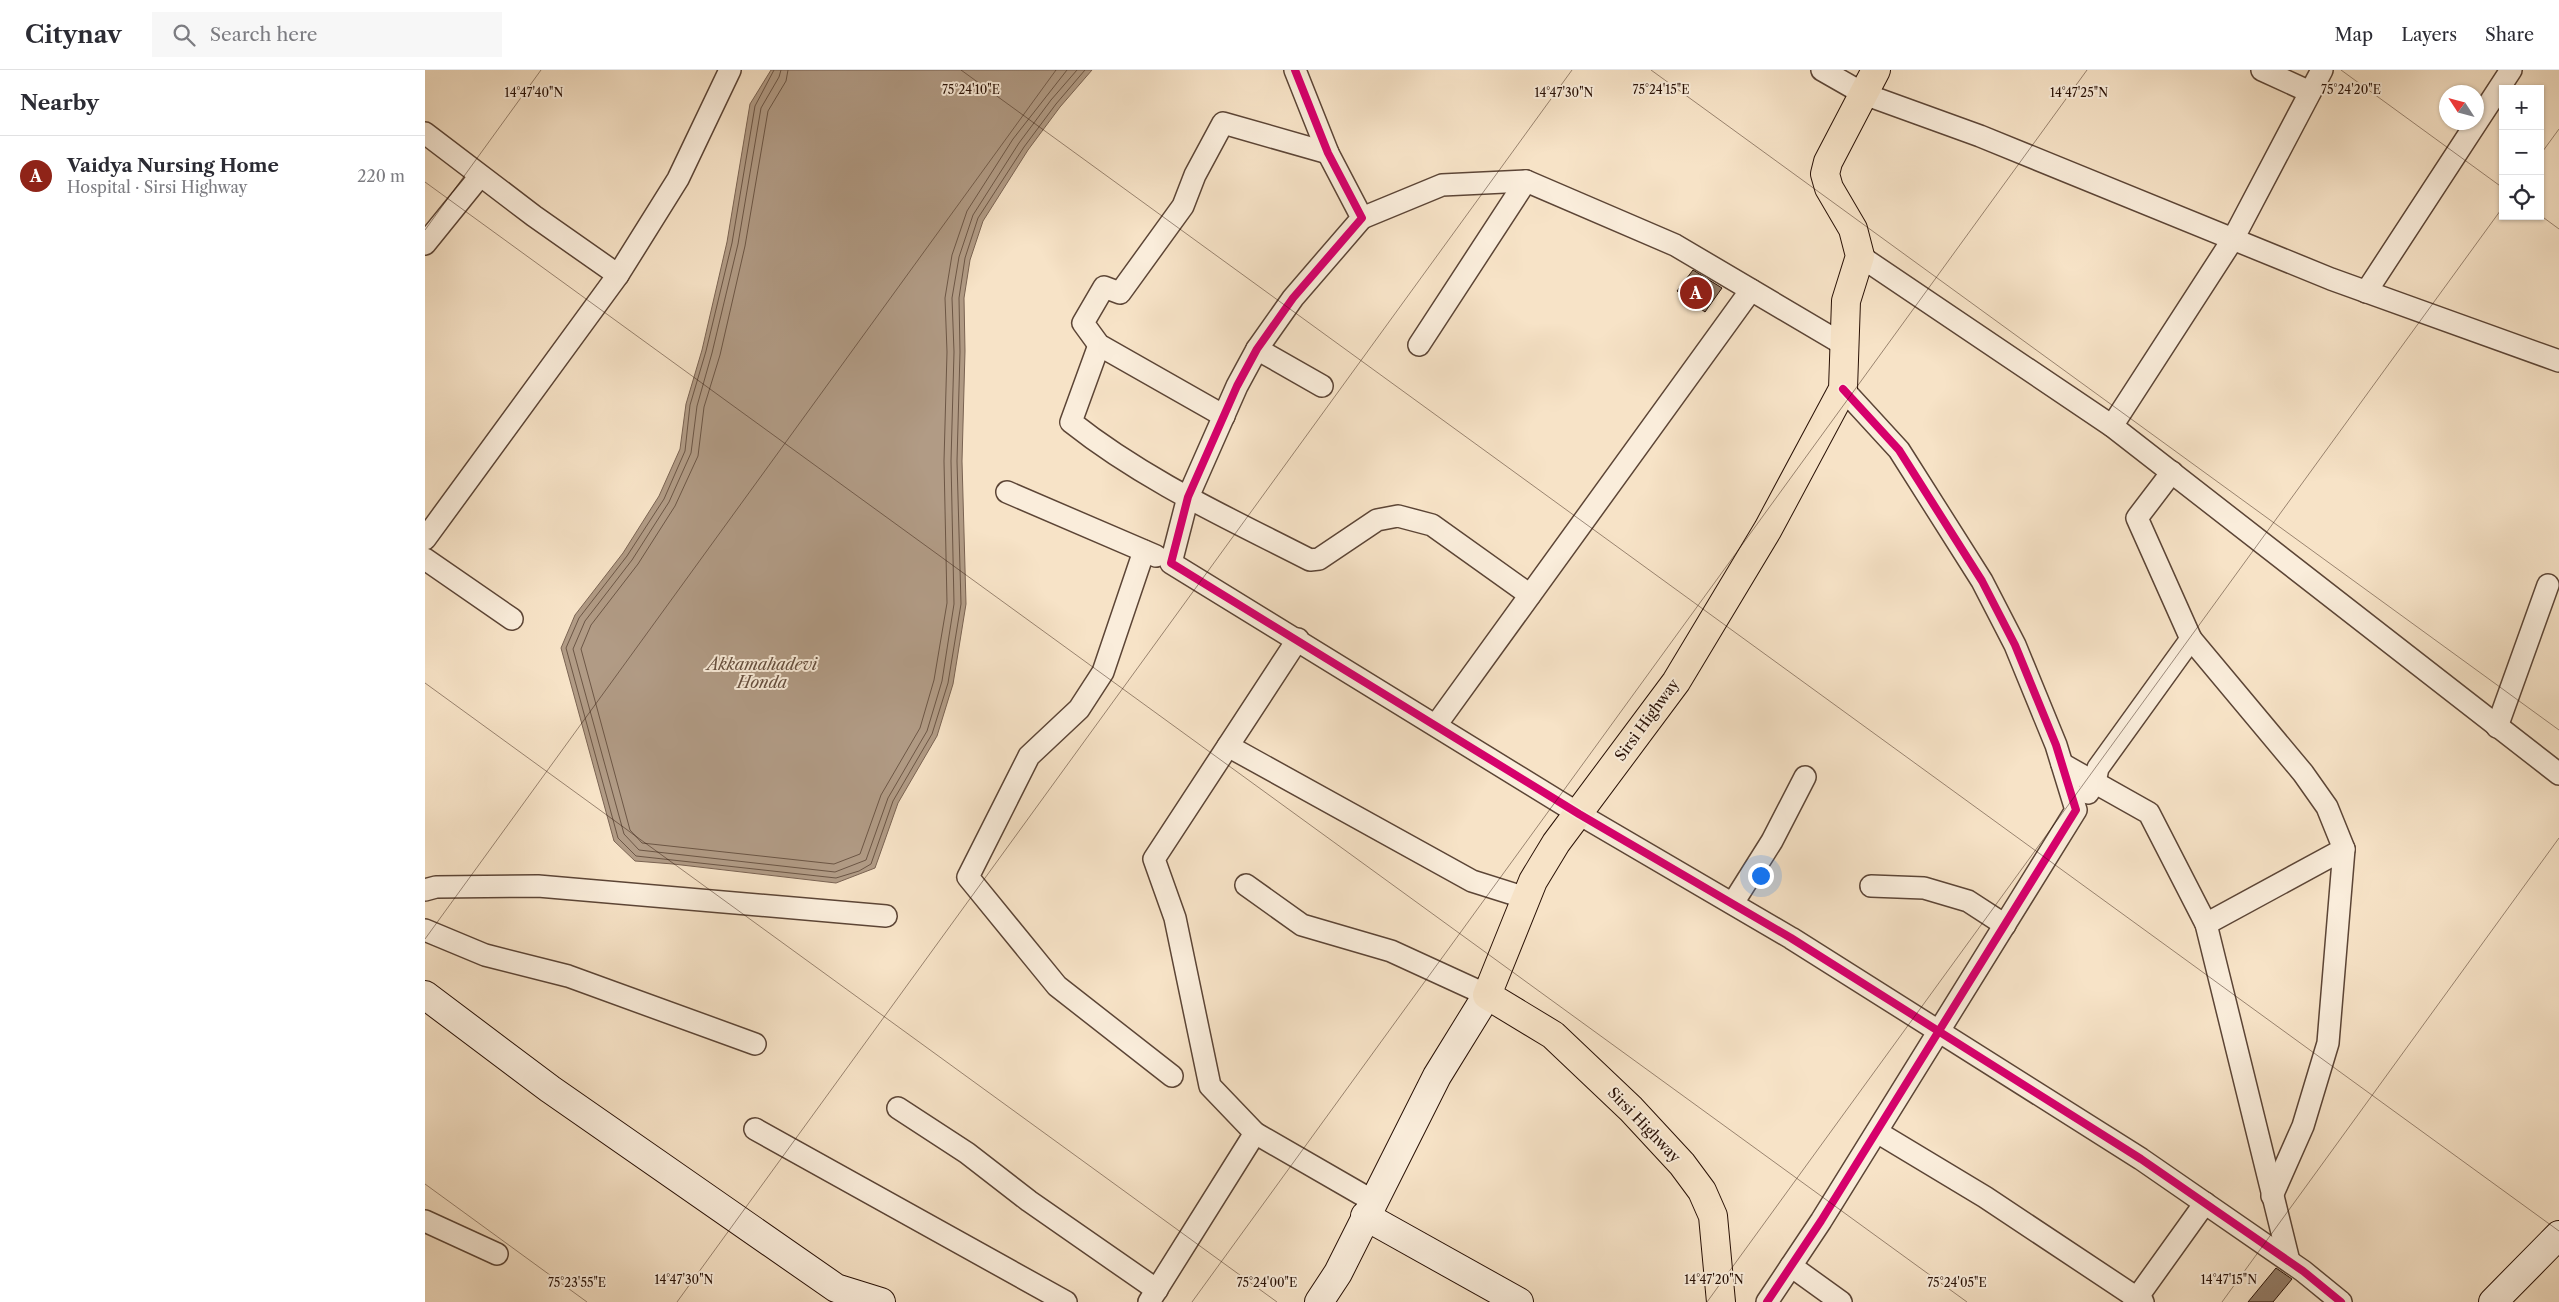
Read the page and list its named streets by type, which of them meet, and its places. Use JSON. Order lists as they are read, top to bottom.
{
  "streets": {
    "main road": ["Sirsi Highway"]
  },
  "water": ["Akkamahadevi Honda"],
  "north": "top left",
  "page": {
    "header": "Citynav",
    "search": "Search here",
    "nav": ["Map", "Layers", "Share"],
    "heading": "Nearby",
    "map_buttons": ["+", "−"],
    "list": [
      {
        "mark": "A",
        "name": "Vaidya Nursing Home",
        "note": "Hospital · Sirsi Highway",
        "value": "220 m"
      }
    ],
    "pins": "A"
  },
  "coordinates": [
    "75°24'20\"E",
    "75°24'15\"E",
    "75°24'10\"E",
    "14°47'30\"N",
    "14°47'40\"N",
    "14°47'25\"N",
    "14°47'20\"N",
    "14°47'15\"N",
    "75°23'55\"E",
    "75°24'00\"E",
    "75°24'05\"E"
  ]
}
